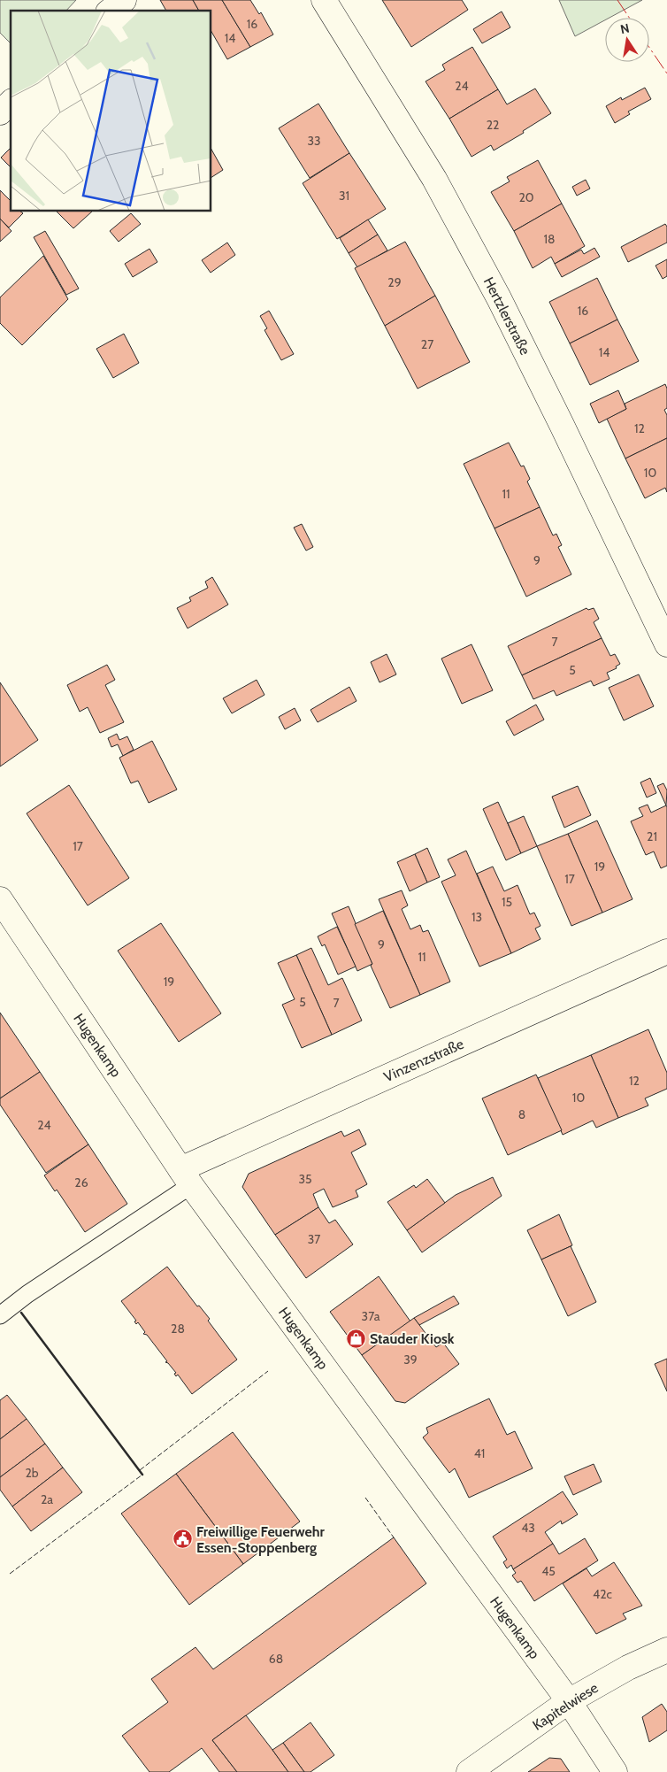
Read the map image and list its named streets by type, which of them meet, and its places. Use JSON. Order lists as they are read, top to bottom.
{
  "streets": {
    "street": [
      "Hertzlerstraße",
      "Hugenkamp",
      "Vinzenzstraße",
      "Kapitelwiese"
    ]
  },
  "crossings": [
    ["Hugenkamp", "Vinzenzstraße"],
    ["Hugenkamp", "Kapitelwiese"]
  ],
  "places": {
    "shop": ["Stauder Kiosk"],
    "public building": ["Freiwillige Feuerwehr Essen-Stoppenberg"]
  },
  "house_numbers": [
    "16",
    "14",
    "24",
    "22",
    "33",
    "31",
    "20",
    "18",
    "29",
    "16",
    "27",
    "14",
    "12",
    "10",
    "11",
    "9",
    "7",
    "5",
    "21",
    "17",
    "19",
    "17",
    "15",
    "13",
    "9",
    "11",
    "19",
    "5",
    "7",
    "12",
    "10",
    "8",
    "24",
    "35",
    "26",
    "37",
    "37a",
    "28",
    "39",
    "41",
    "2b",
    "2a",
    "43",
    "45",
    "42c",
    "68"
  ],
  "north": "top"
}
